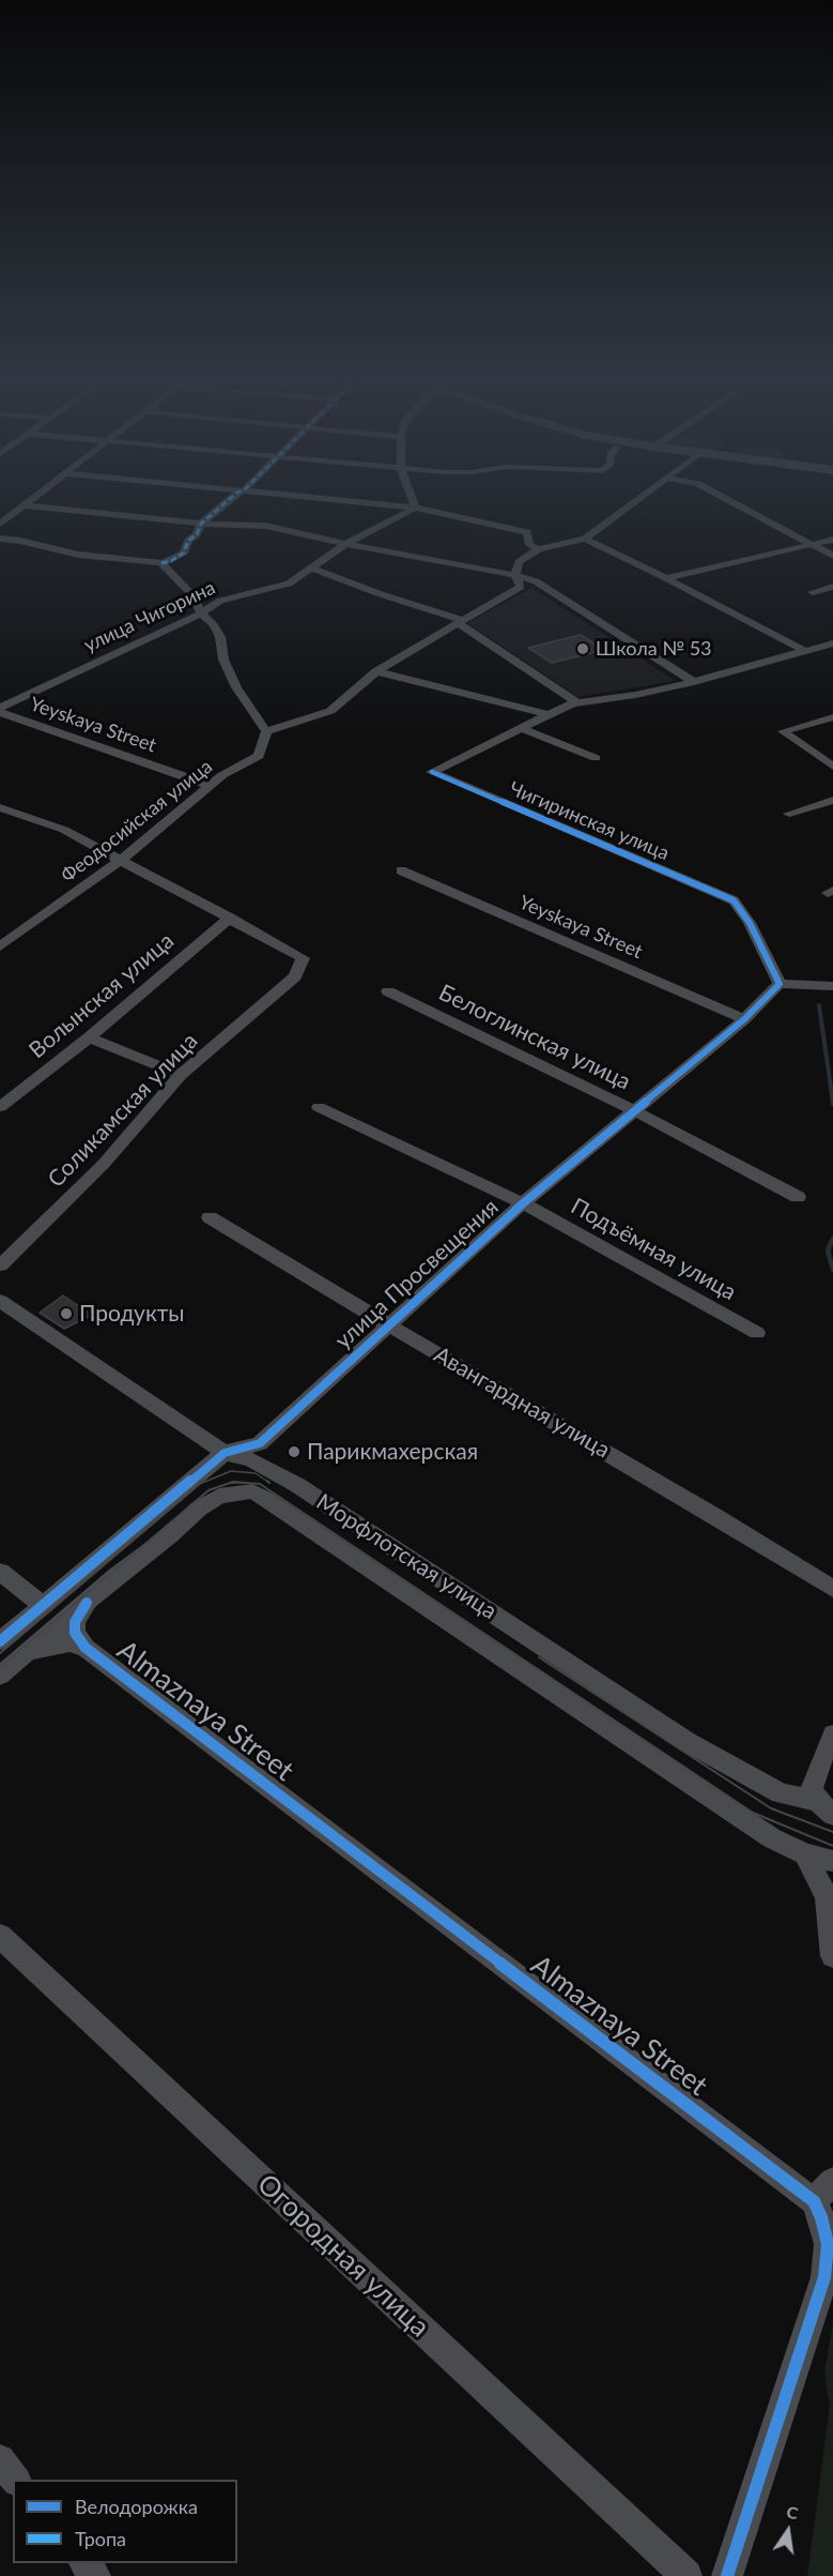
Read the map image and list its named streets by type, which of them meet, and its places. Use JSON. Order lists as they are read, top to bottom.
{
  "streets": {
    "street": [
      "улица Чигорина",
      "Yeyskaya Street",
      "Феодосийская улица",
      "Чигиринская улица",
      "Волынская улица",
      "Белоглинская улица",
      "Соликамская улица",
      "Подъёмная улица",
      "улица Просвещения",
      "Авангардная улица",
      "Морфлотская улица",
      "Almaznaya Street",
      "Огородная улица"
    ]
  },
  "crossings": [
    ["улица Чигорина", "Yeyskaya Street"],
    ["Yeyskaya Street", "Феодосийская улица"],
    ["Yeyskaya Street", "улица Просвещения"],
    ["Чигиринская улица", "улица Просвещения"],
    ["Волынская улица", "Соликамская улица"],
    ["Белоглинская улица", "улица Просвещения"],
    ["Подъёмная улица", "улица Просвещения"],
    ["улица Просвещения", "Авангардная улица"],
    ["улица Просвещения", "Морфлотская улица"]
  ],
  "places": ["Школа № 53", "Продукты", "Парикмахерская"],
  "legend": ["Велодорожка", "Тропа"],
  "north": "top"
}
